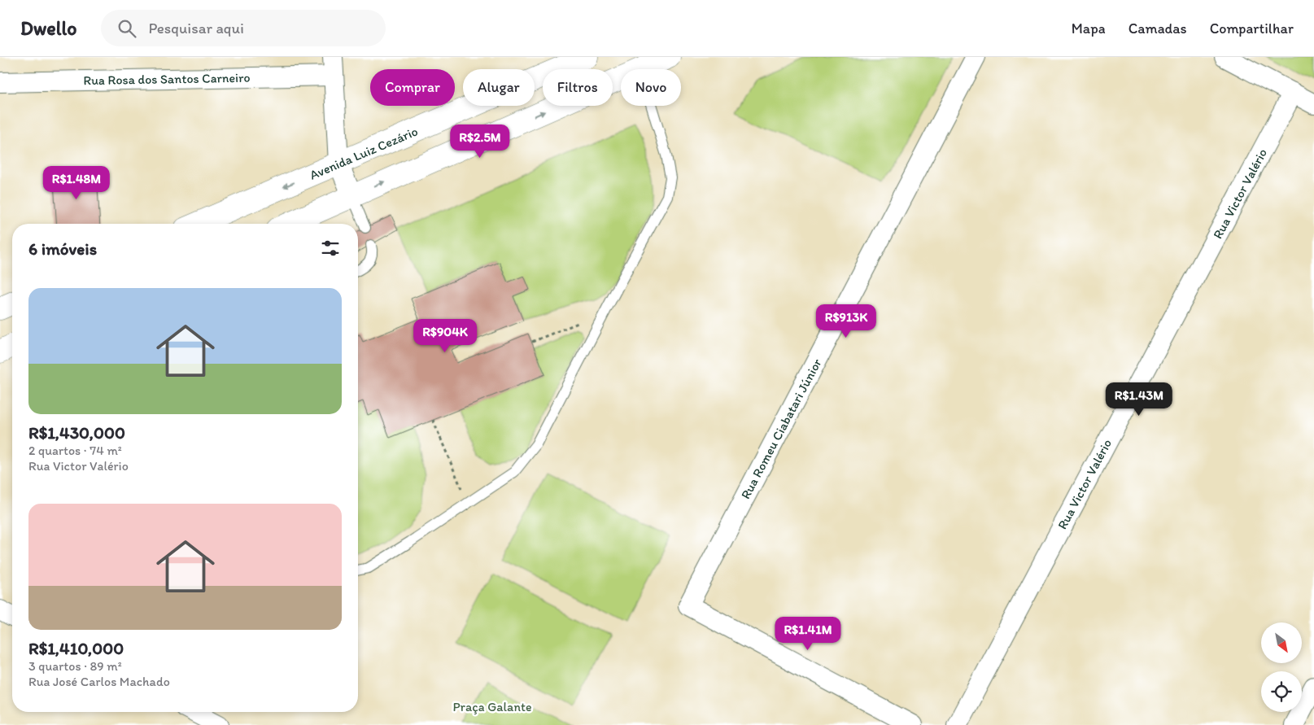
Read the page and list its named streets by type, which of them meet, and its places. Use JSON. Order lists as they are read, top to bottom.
{
  "streets": {
    "street": [
      "Rua Rosa dos Santos Carneiro",
      "Avenida Luiz Cezário",
      "Rua Victor Valério",
      "Rua Romeu Ciabatari Júnior"
    ]
  },
  "parks": ["Praça Galante"],
  "north": "bottom right",
  "page": {
    "header": "Dwello",
    "search": "Pesquisar aqui",
    "nav": ["Mapa", "Camadas", "Compartilhar"],
    "chip": [
      "Comprar",
      "Alugar",
      "Filtros",
      "Novo"
    ],
    "price": [
      "R$2.5M",
      "R$1.48M",
      "R$913K",
      "R$904K",
      "R$1.43M",
      "R$1.41M"
    ],
    "heading": "6 imóveis",
    "list": [
      {
        "name": "R$1,430,000",
        "note": "2 quartos · 74 m² · Rua Victor Valério"
      },
      {
        "name": "R$1,410,000",
        "note": "3 quartos · 89 m² · Rua José Carlos Machado"
      }
    ]
  }
}
